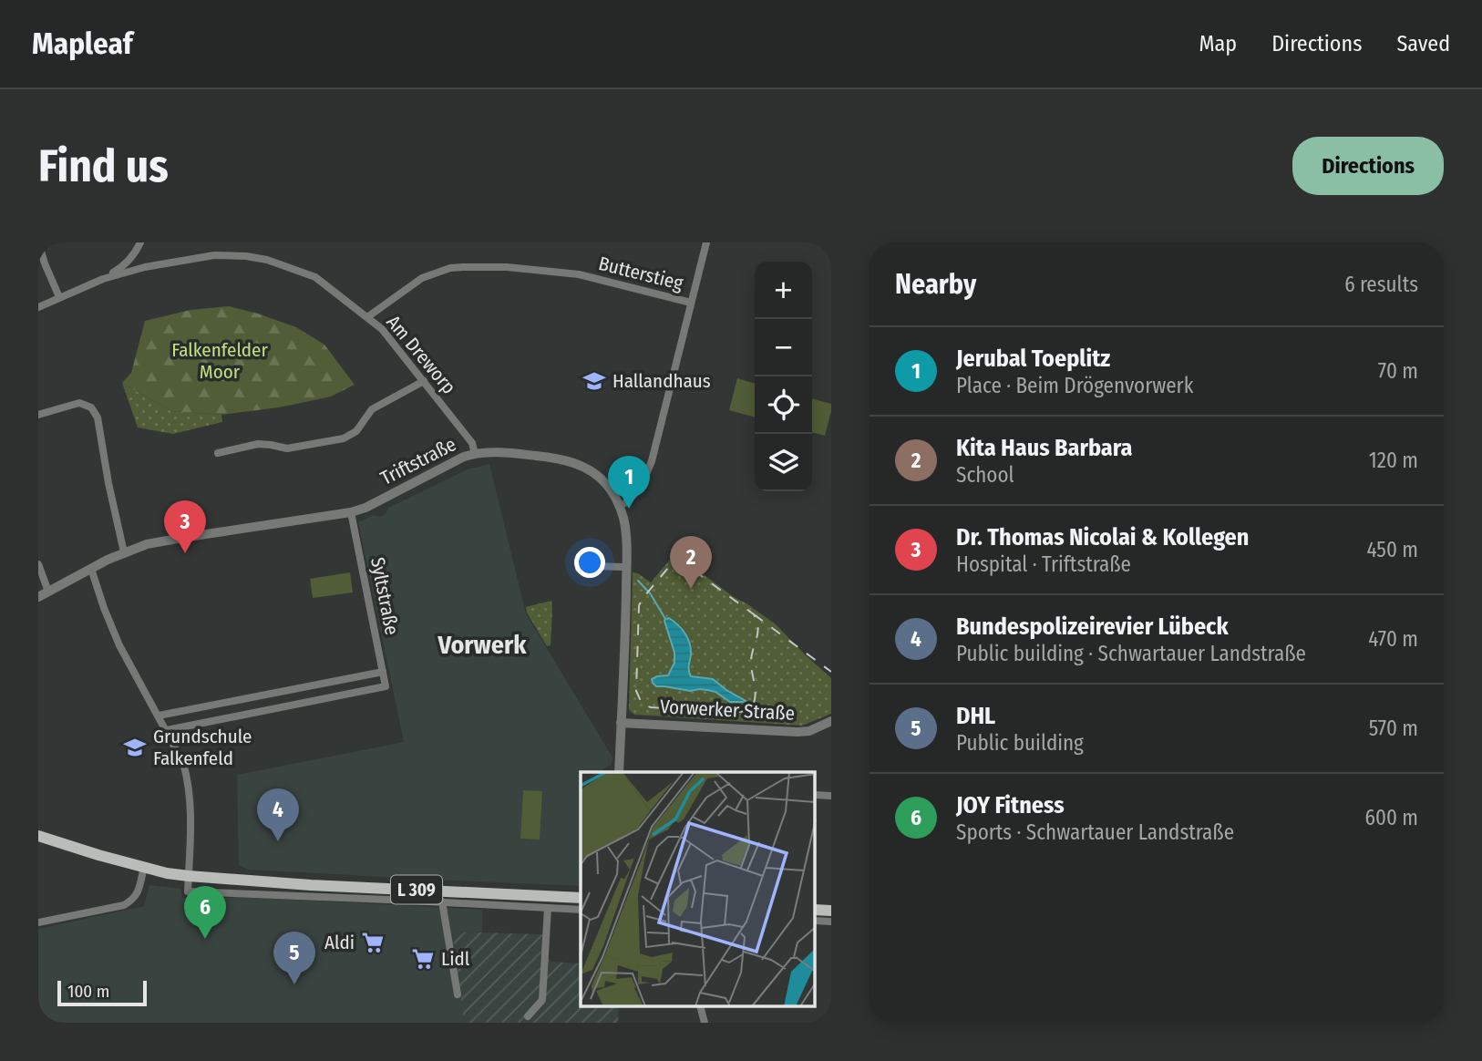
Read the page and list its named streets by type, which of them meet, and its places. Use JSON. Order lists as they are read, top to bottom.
{
  "streets": {
    "main road": ["L 309"],
    "street": [
      "Butterstieg",
      "Am Dreworp",
      "Triftstraße",
      "Syltstraße",
      "Vorwerker Straße"
    ]
  },
  "crossings": [
    ["Butterstieg", "Am Dreworp"],
    ["Am Dreworp", "Triftstraße"],
    ["Triftstraße", "Syltstraße"],
    ["Triftstraße", "Vorwerker Straße"]
  ],
  "districts": ["Vorwerk"],
  "parks": ["Falkenfelder Moor"],
  "places": {
    "school or university": ["Hallandhaus", "Grundschule Falkenfeld"],
    "supermarket": ["Aldi", "Lidl"]
  },
  "scale_bar": "100 m",
  "page": {
    "header": "Mapleaf",
    "nav": ["Map", "Directions", "Saved"],
    "buttons": "Directions",
    "title": "Find us",
    "heading": ["Nearby", "6 results"],
    "map_buttons": ["+", "−"],
    "list": [
      {
        "mark": "1",
        "name": "Jerubal Toeplitz",
        "note": "Place · Beim Drögenvorwerk",
        "value": "70 m"
      },
      {
        "mark": "2",
        "name": "Kita Haus Barbara",
        "note": "School",
        "value": "120 m"
      },
      {
        "mark": "3",
        "name": "Dr. Thomas Nicolai & Kollegen",
        "note": "Hospital · Triftstraße",
        "value": "450 m"
      },
      {
        "mark": "4",
        "name": "Bundespolizeirevier Lübeck",
        "note": "Public building · Schwartauer Landstraße",
        "value": "470 m"
      },
      {
        "mark": "5",
        "name": "DHL",
        "note": "Public building",
        "value": "570 m"
      },
      {
        "mark": "6",
        "name": "JOY Fitness",
        "note": "Sports · Schwartauer Landstraße",
        "value": "600 m"
      }
    ],
    "pins": [
      "1",
      "3",
      "2",
      "4",
      "6",
      "5"
    ],
    "scale": "100 m"
  }
}
